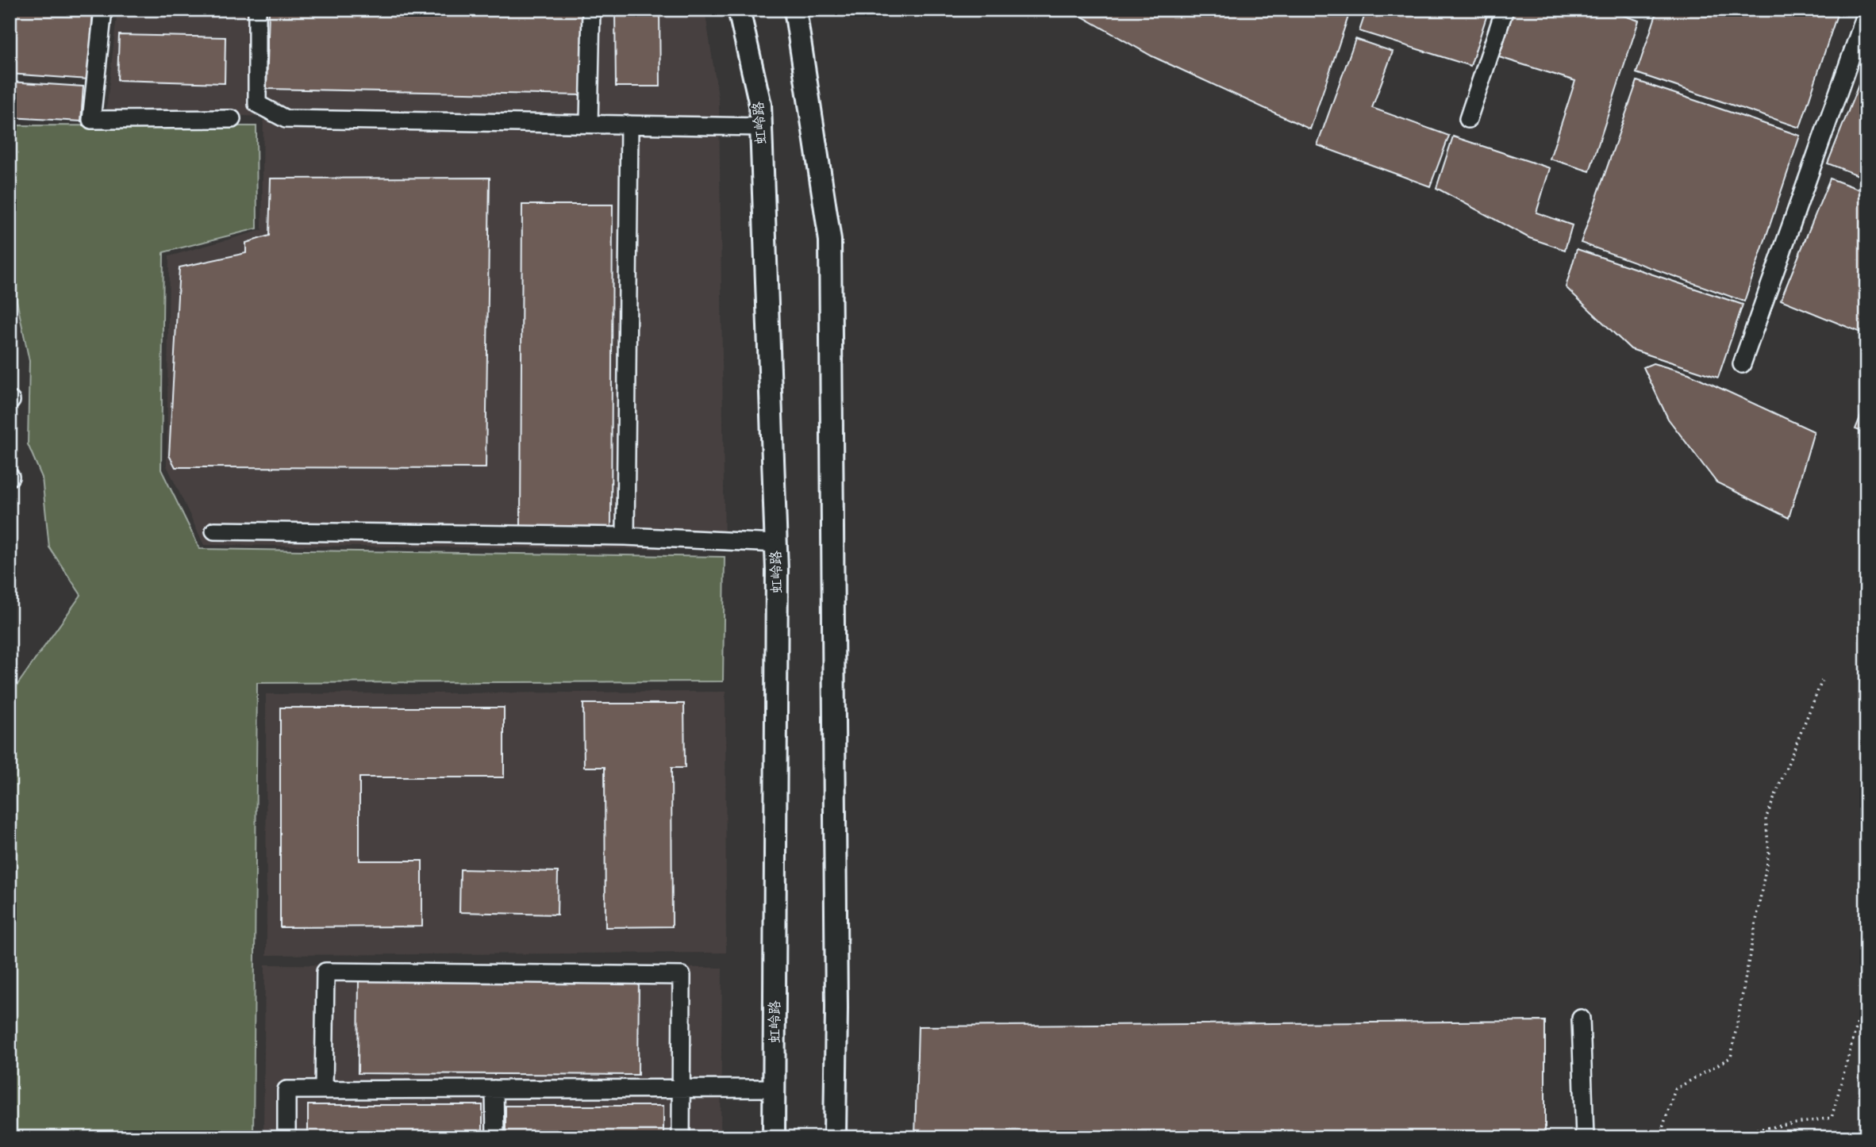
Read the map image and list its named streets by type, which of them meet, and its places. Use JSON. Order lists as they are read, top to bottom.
{
  "streets": {
    "main road": ["虹岭路"]
  }
}
